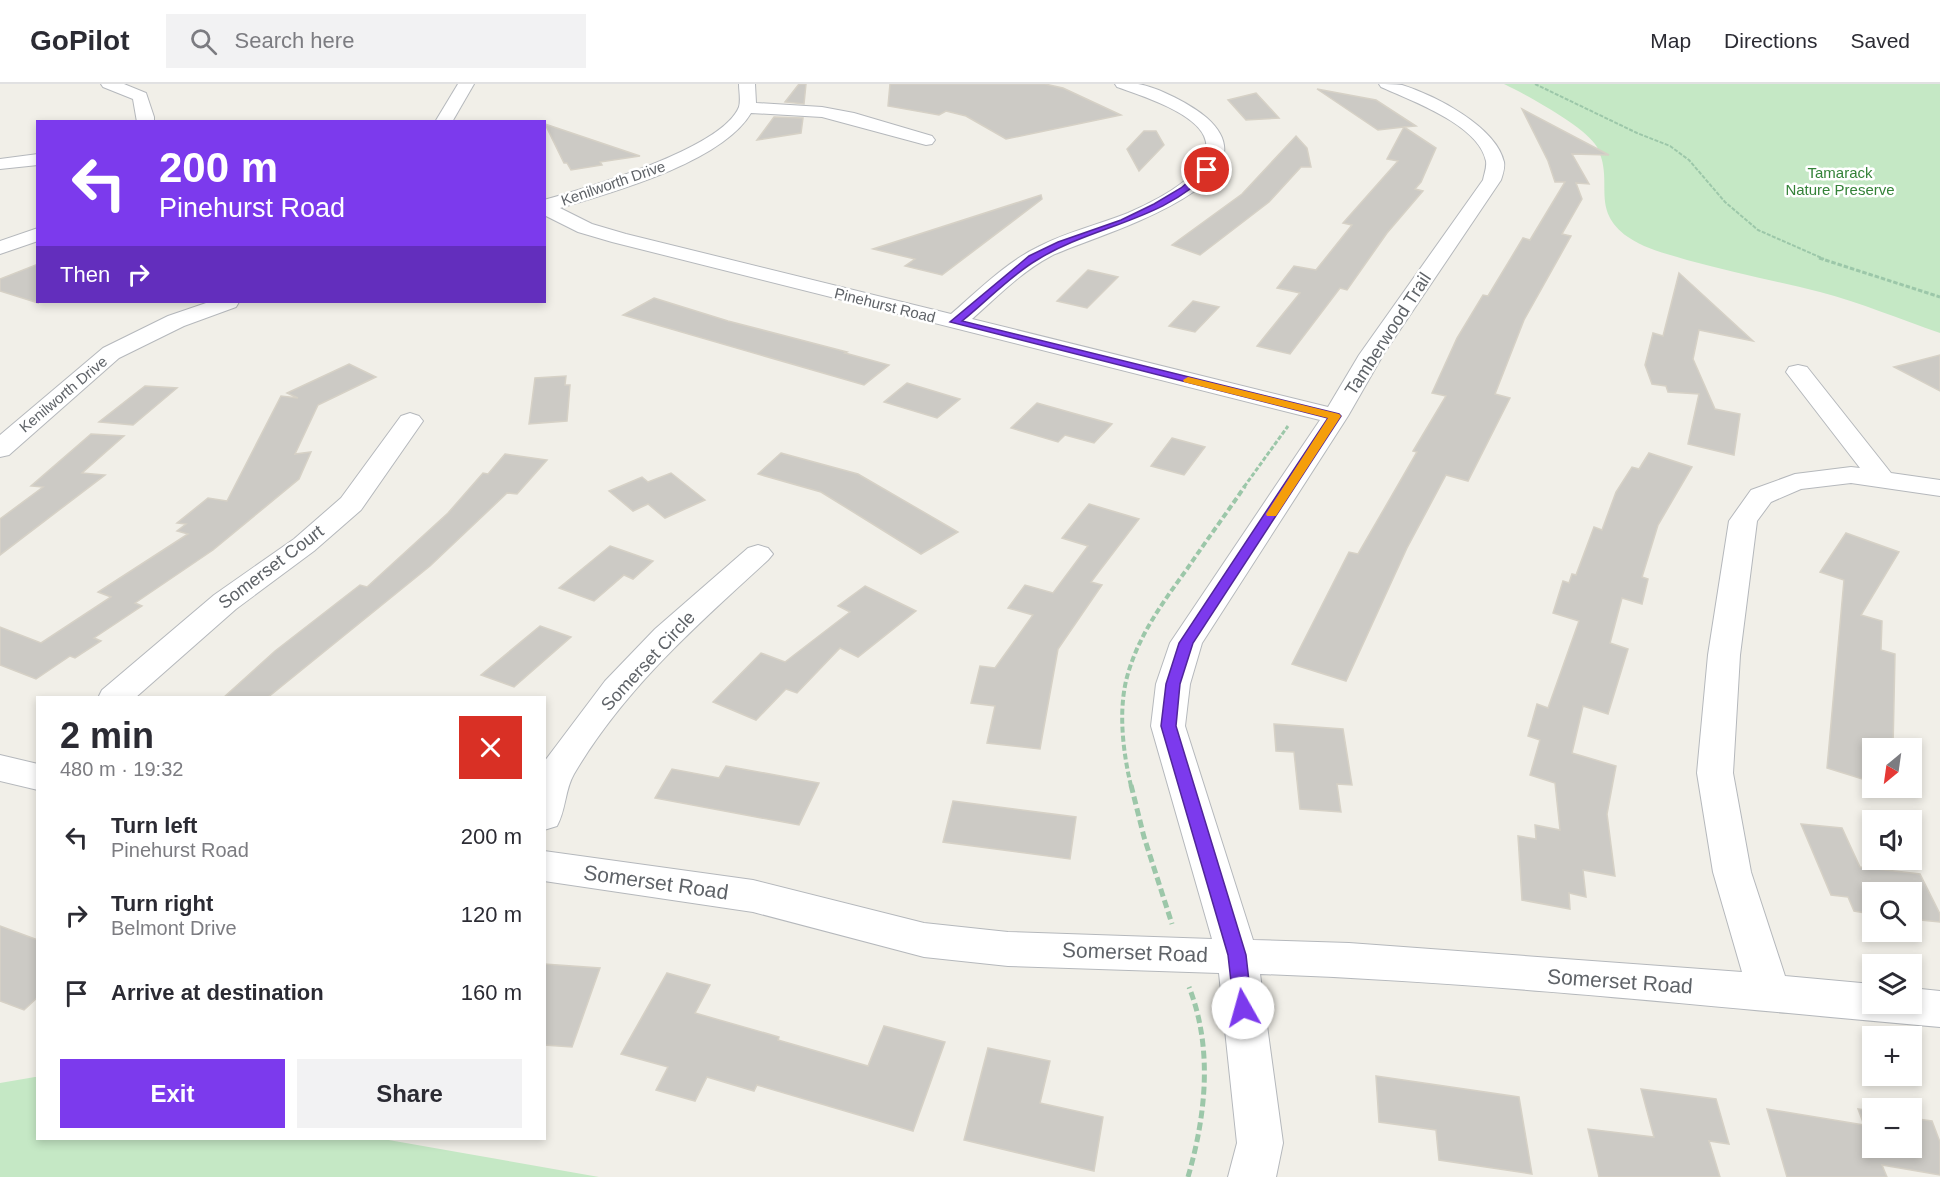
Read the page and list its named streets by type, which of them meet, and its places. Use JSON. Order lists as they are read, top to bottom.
{
  "streets": {
    "street": [
      "Kenilworth Drive",
      "Pinehurst Road",
      "Tamberwood Trail",
      "Somerset Court",
      "Somerset Circle",
      "Somerset Road"
    ]
  },
  "crossings": [
    ["Pinehurst Road", "Tamberwood Trail"],
    ["Tamberwood Trail", "Somerset Road"]
  ],
  "parks": ["Tamarack Nature Preserve"],
  "north": "bottom left",
  "page": {
    "header": "GoPilot",
    "search": "Search here",
    "nav": ["Map", "Directions", "Saved"],
    "turn": ["200 m", "Pinehurst Road"],
    "then": "Then",
    "heading": ["2 min", "480 m · 19:32"],
    "map_buttons": ["+", "−"],
    "list": [
      {
        "name": "Turn left",
        "note": "Pinehurst Road",
        "value": "200 m"
      },
      {
        "name": "Turn right",
        "note": "Belmont Drive",
        "value": "120 m"
      },
      {
        "name": "Arrive at destination",
        "value": "160 m"
      }
    ],
    "buttons": ["Exit", "Share"]
  }
}
